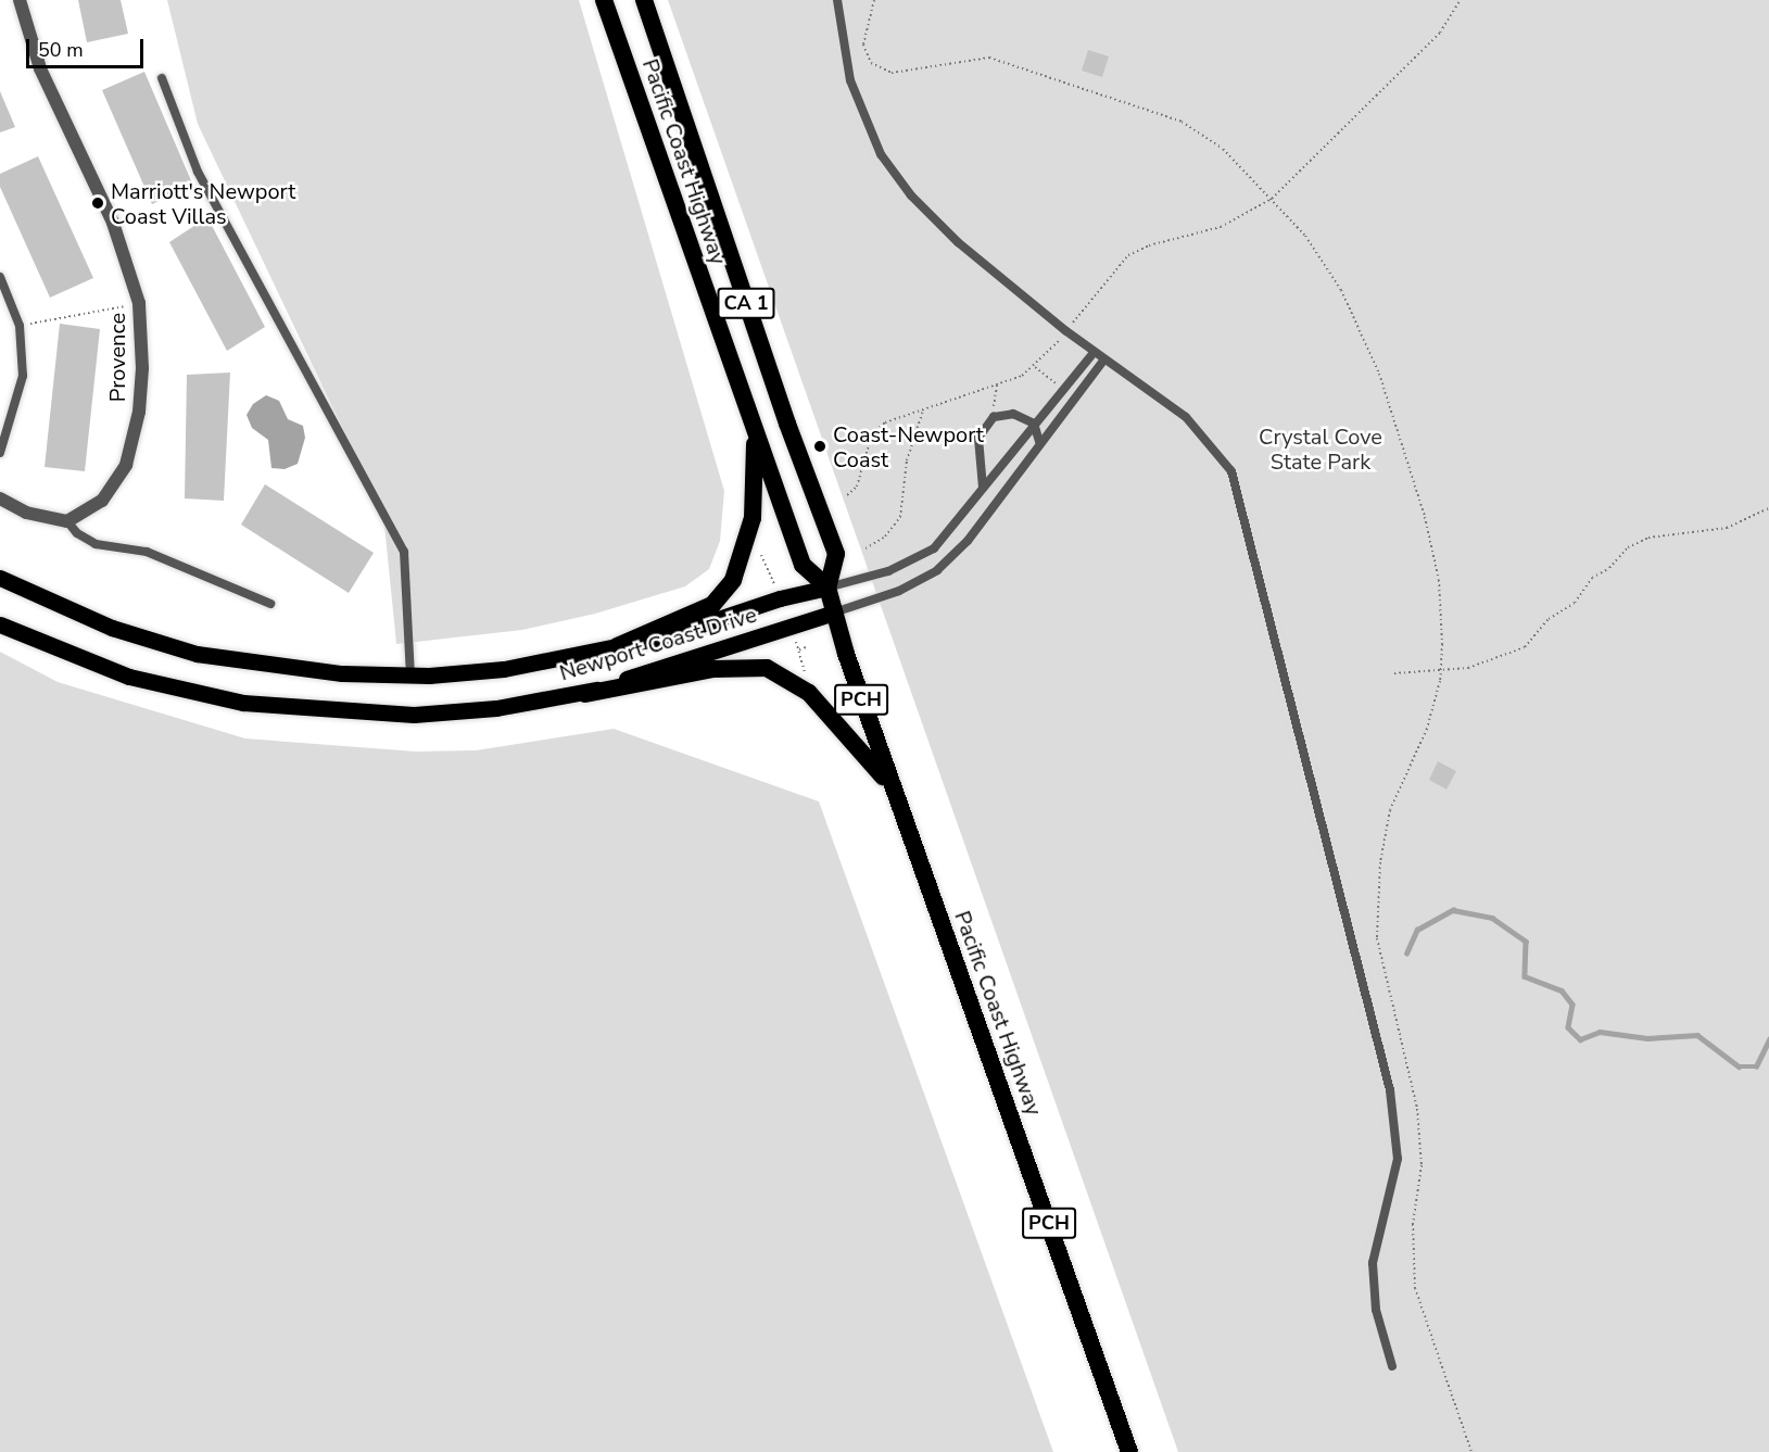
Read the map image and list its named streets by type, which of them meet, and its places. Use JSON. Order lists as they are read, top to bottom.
{
  "streets": {
    "highway": ["Pacific Coast Highway", "CA 1", "PCH"],
    "main road": ["Newport Coast Drive"],
    "street": ["Provence"]
  },
  "crossings": [
    ["Pacific Coast Highway", "Newport Coast Drive"]
  ],
  "parks": ["Crystal Cove State Park"],
  "places": ["Marriott's Newport Coast Villas", "Coast-Newport Coast"],
  "scale_bar": "50 m"
}
